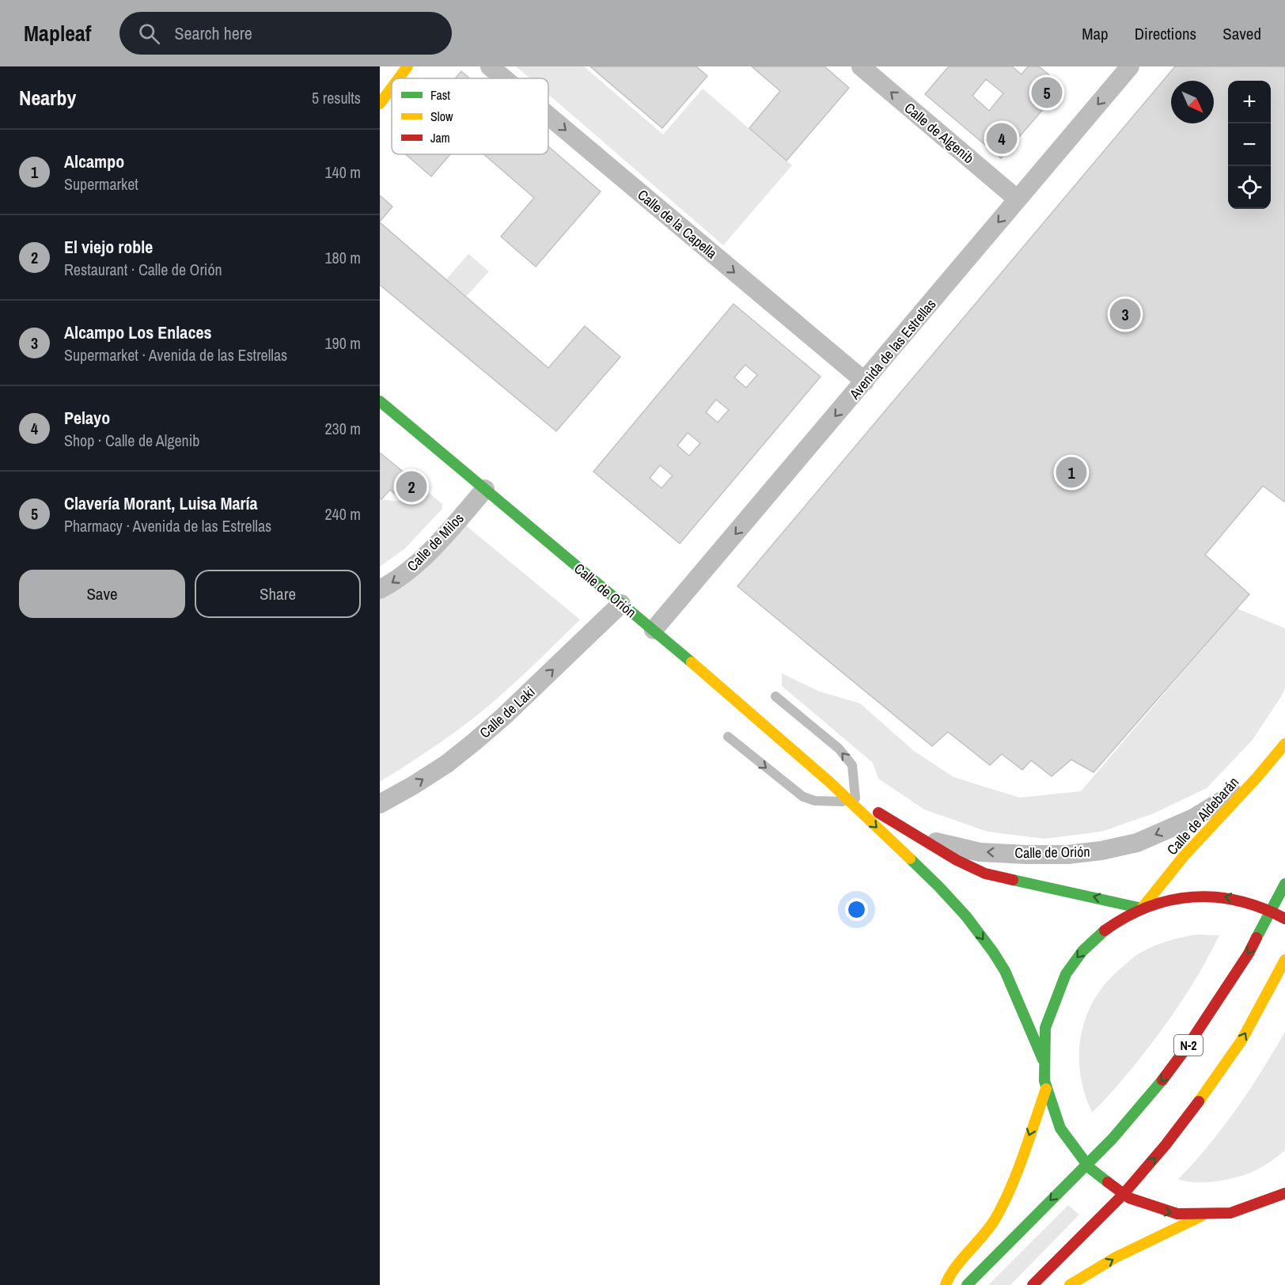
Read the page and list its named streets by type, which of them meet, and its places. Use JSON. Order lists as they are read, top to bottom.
{
  "streets": {
    "main road": ["Calle de Orión", "Calle de Aldebarán", "N-2"],
    "street": [
      "Calle de Algenib",
      "Calle de la Capella",
      "Avenida de las Estrellas",
      "Calle de Milos",
      "Calle de Laki"
    ]
  },
  "crossings": [
    ["Calle de Algenib", "Avenida de las Estrellas"],
    ["Calle de la Capella", "Avenida de las Estrellas"],
    ["Avenida de las Estrellas", "Calle de Orión"],
    ["Calle de Milos", "Calle de Orión"],
    ["Calle de Orión", "Calle de Laki"],
    ["Calle de Orión", "Calle de Aldebarán"]
  ],
  "one_way": [
    "Calle de Algenib",
    "Calle de la Capella",
    "Avenida de las Estrellas",
    "Calle de Milos",
    "Calle de Laki"
  ],
  "legend": ["Fast", "Slow", "Jam"],
  "north": "bottom right",
  "page": {
    "header": "Mapleaf",
    "search": "Search here",
    "nav": ["Map", "Directions", "Saved"],
    "heading": ["Nearby", "5 results"],
    "pins": [
      "5",
      "4",
      "3",
      "1",
      "2"
    ],
    "map_buttons": ["+", "−"],
    "list": [
      {
        "mark": "1",
        "name": "Alcampo",
        "note": "Supermarket",
        "value": "140 m"
      },
      {
        "mark": "2",
        "name": "El viejo roble",
        "note": "Restaurant · Calle de Orión",
        "value": "180 m"
      },
      {
        "mark": "3",
        "name": "Alcampo Los Enlaces",
        "note": "Supermarket · Avenida de las Estrellas",
        "value": "190 m"
      },
      {
        "mark": "4",
        "name": "Pelayo",
        "note": "Shop · Calle de Algenib",
        "value": "230 m"
      },
      {
        "mark": "5",
        "name": "Clavería Morant, Luisa María",
        "note": "Pharmacy · Avenida de las Estrellas",
        "value": "240 m"
      }
    ],
    "buttons": ["Save", "Share"]
  }
}
